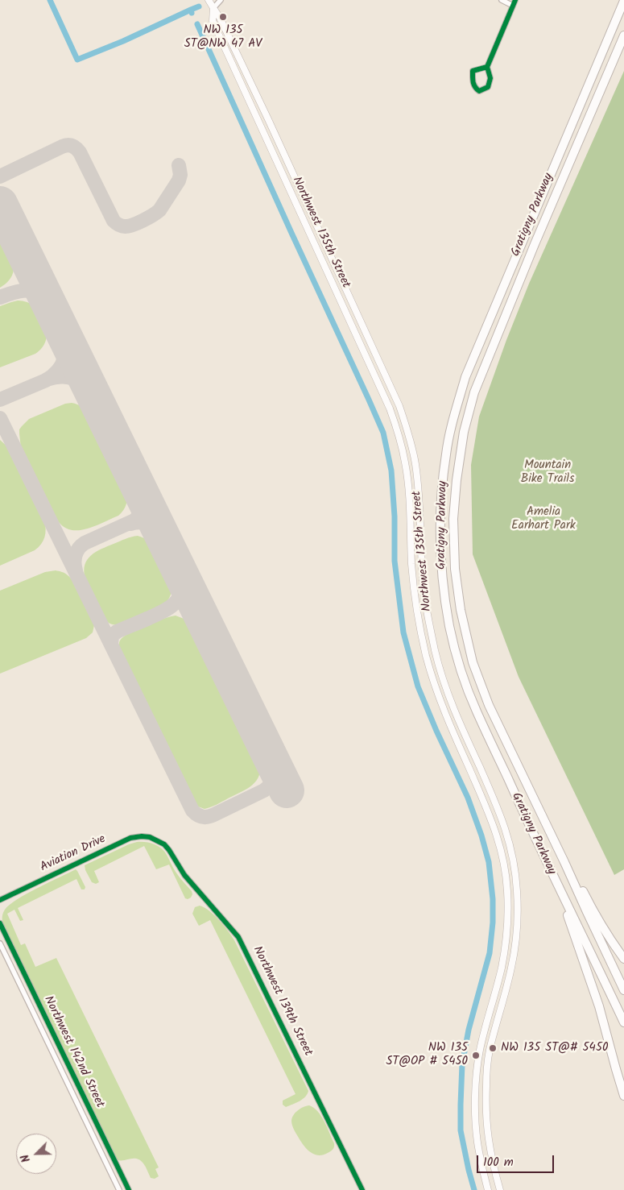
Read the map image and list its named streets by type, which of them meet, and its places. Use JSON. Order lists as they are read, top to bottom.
{
  "streets": {
    "highway": ["Gratigny Parkway"],
    "main road": ["Northwest 135th Street"],
    "street": ["Aviation Drive", "Northwest 139th Street", "Northwest 142nd Street"]
  },
  "crossings": [
    ["Aviation Drive", "Northwest 139th Street"]
  ],
  "parks": ["Mountain Bike Trails", "Amelia Earhart Park"],
  "places": ["NW 135 ST@NW 47 AV", "NW 135 ST@# 5450", "NW 135 ST@OP # 5450"],
  "scale_bar": "100 m",
  "north": "bottom left"
}
